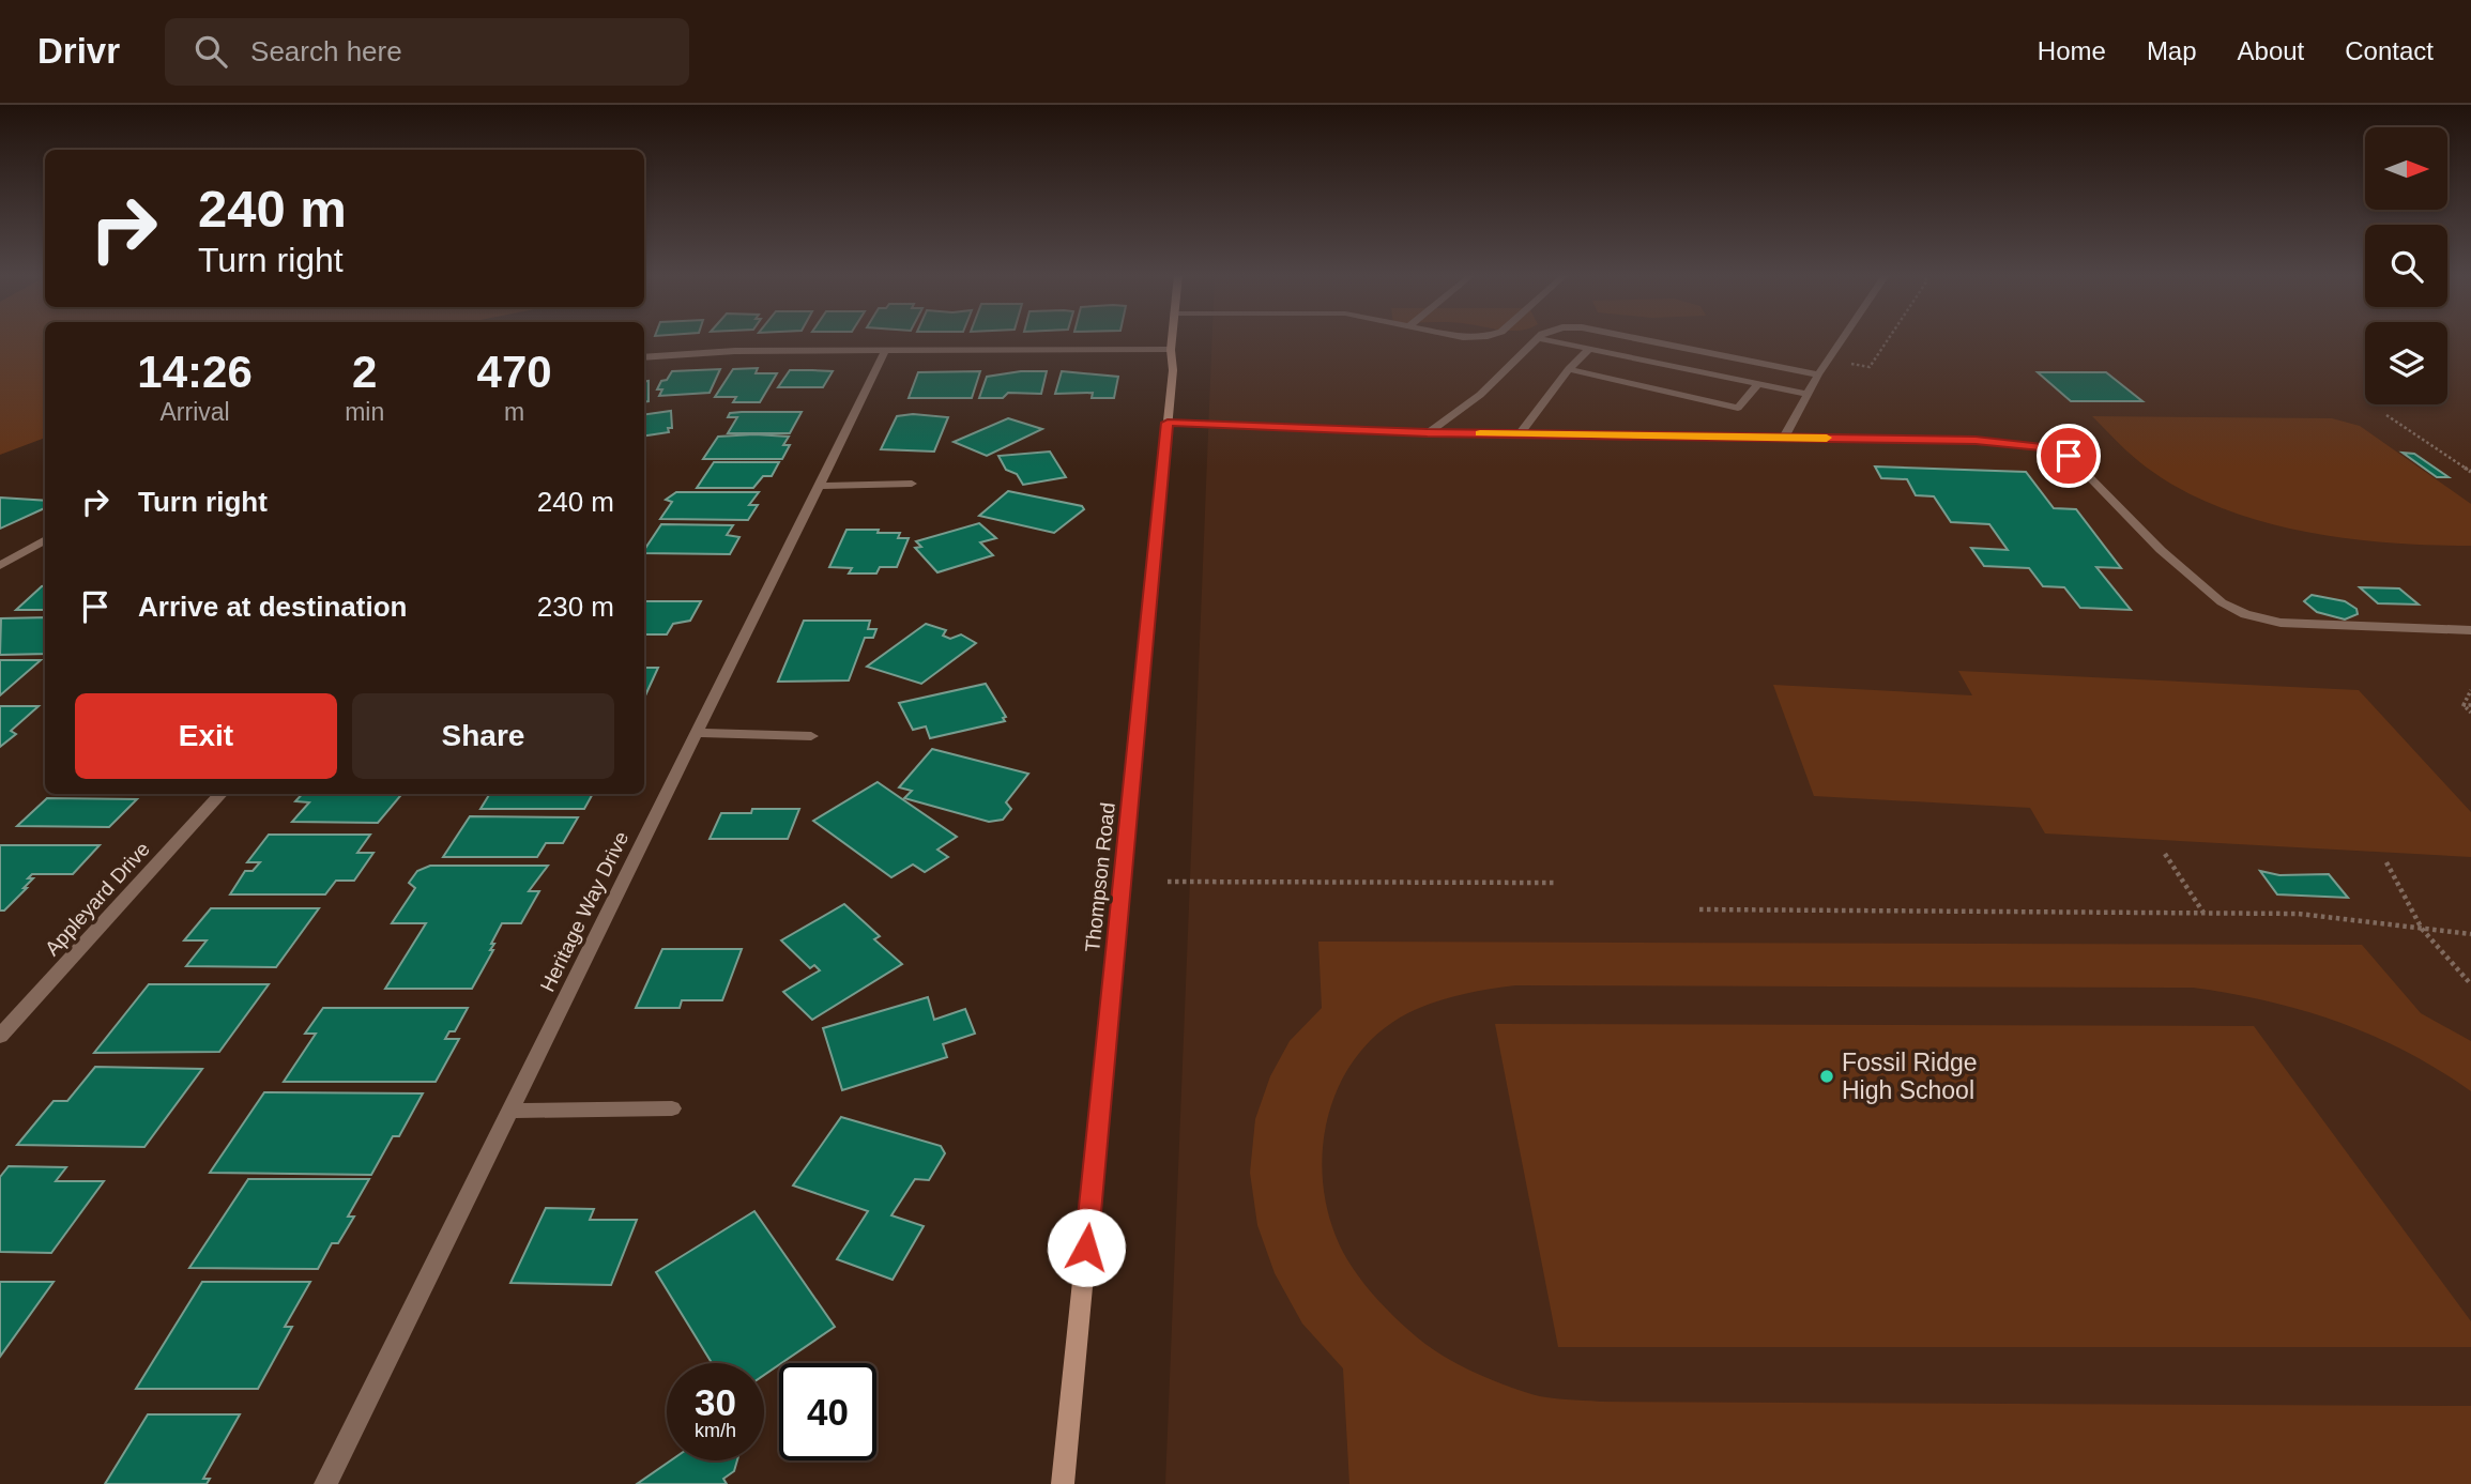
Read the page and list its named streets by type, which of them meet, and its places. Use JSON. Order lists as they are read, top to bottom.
{
  "streets": {
    "street": ["Thompson Road", "Appleyard Drive", "Heritage Way Drive"]
  },
  "places": ["Fossil Ridge High School"],
  "north": "right",
  "page": {
    "header": "Drivr",
    "search": "Search here",
    "nav": [
      "Home",
      "Map",
      "About",
      "Contact"
    ],
    "turn": ["240 m", "Turn right"],
    "eta": [
      "14:26",
      "Arrival",
      "2",
      "min",
      "470",
      "m"
    ],
    "list": [
      {
        "name": "Turn right",
        "value": "240 m"
      },
      {
        "name": "Arrive at destination",
        "value": "230 m"
      }
    ],
    "buttons": ["Exit", "Share"],
    "speed": "30 km/h",
    "limit": "40"
  }
}
